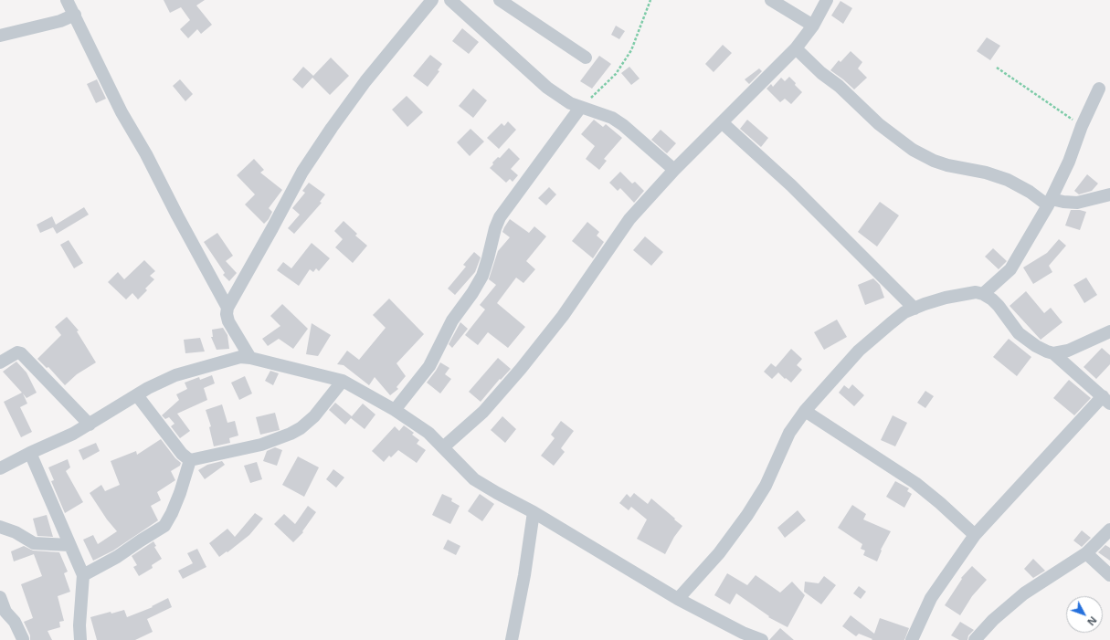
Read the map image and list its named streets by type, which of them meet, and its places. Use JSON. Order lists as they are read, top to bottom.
{
  "north": "bottom right"
}
